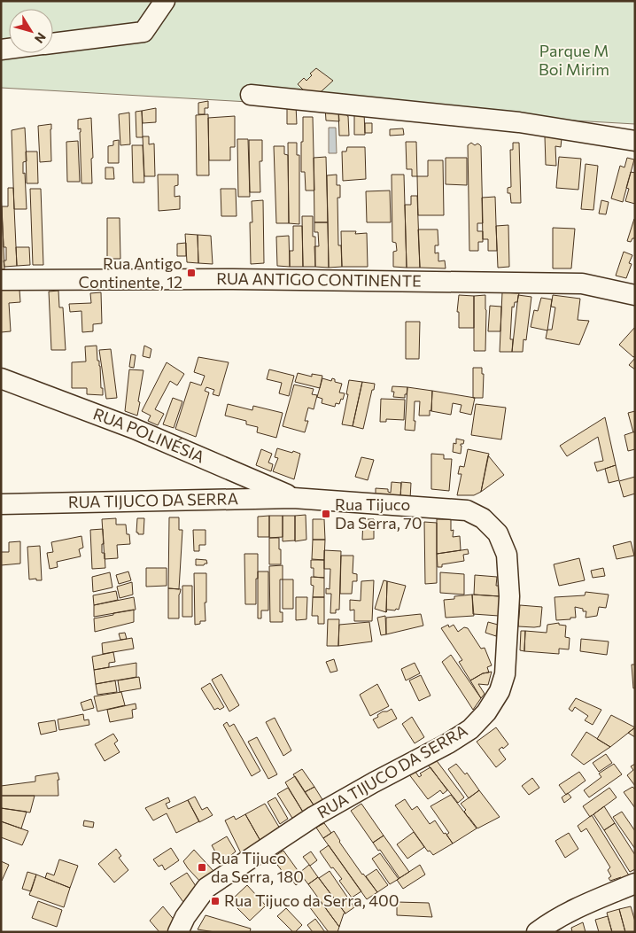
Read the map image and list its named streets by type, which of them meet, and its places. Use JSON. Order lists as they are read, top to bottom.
{
  "streets": {
    "street": ["RUA ANTIGO CONTINENTE", "RUA POLINÉSIA", "RUA TIJUCO DA SERRA"]
  },
  "crossings": [
    ["RUA POLINÉSIA", "RUA TIJUCO DA SERRA"]
  ],
  "parks": ["Parque M Boi Mirim"],
  "places": {
    "transit": [
      "Rua Antigo Continente, 12",
      "Rua Tijuco Da Serra, 70",
      "Rua Tijuco da Serra, 180",
      "Rua Tijuco da Serra, 400"
    ]
  },
  "north": "bottom right"
}
